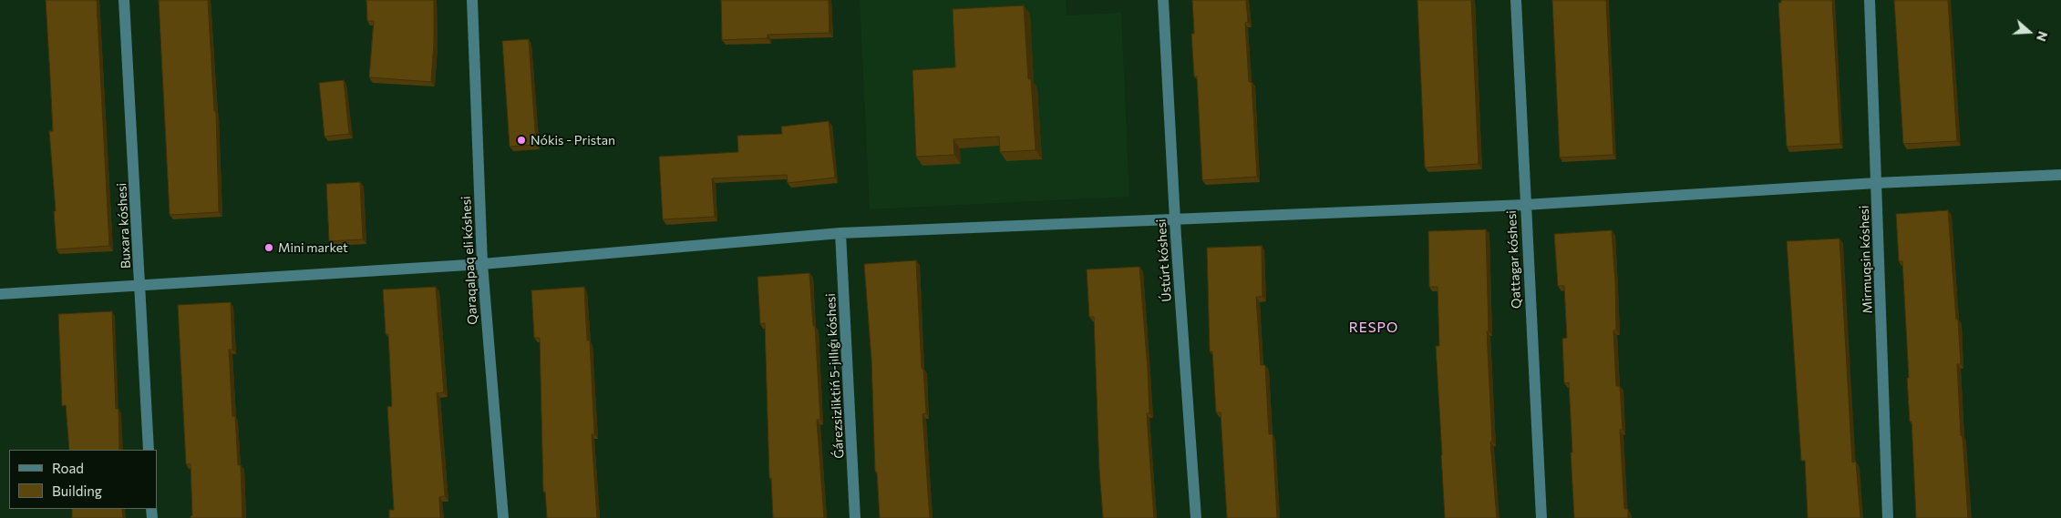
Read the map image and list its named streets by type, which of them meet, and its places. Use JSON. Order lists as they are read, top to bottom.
{
  "streets": {
    "street": [
      "Buxara kóshesi",
      "Qattagar kóshesi",
      "Mirmuqsin kóshesi",
      "Qaraqalpaq eli kóshesi",
      "Ústúrt kóshesi",
      "Ǵárezsizliktiń 5-jıllıǵı kóshesi"
    ]
  },
  "districts": ["RESPO"],
  "places": ["Nókis - Pristan", "Mini market"],
  "legend": ["Road", "Building"],
  "north": "right"
}
